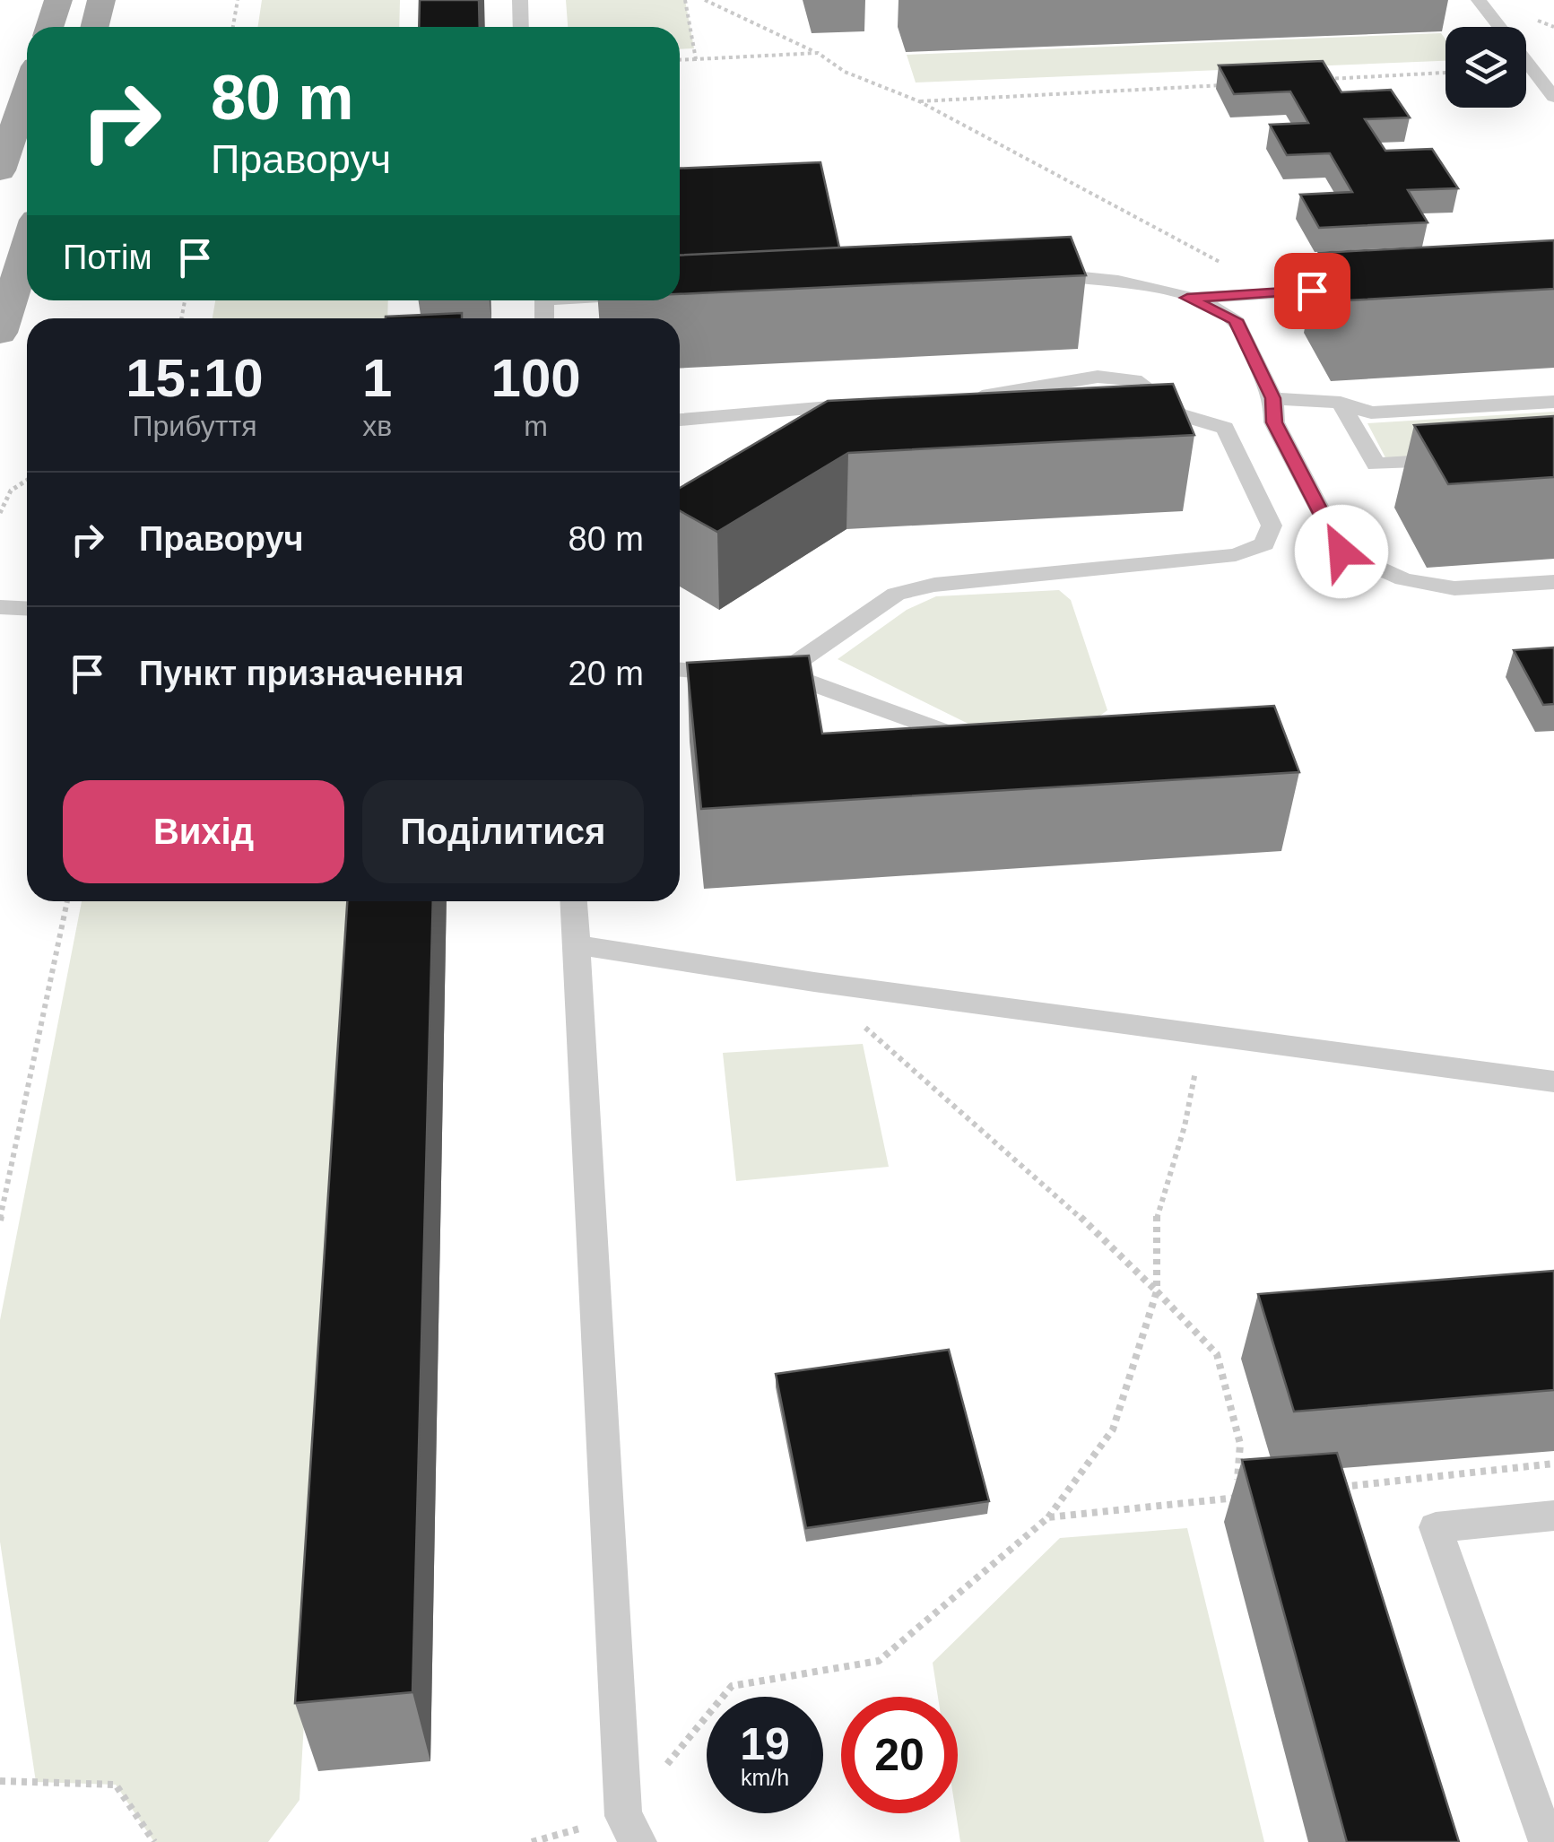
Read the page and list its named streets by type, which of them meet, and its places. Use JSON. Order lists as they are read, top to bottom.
{
  "page": {
    "turn": ["80 m", "Праворуч"],
    "then": "Потім",
    "eta": [
      "15:10",
      "Прибуття",
      "1",
      "хв",
      "100",
      "m"
    ],
    "list": [
      {
        "name": "Праворуч",
        "value": "80 m"
      },
      {
        "name": "Пункт призначення",
        "value": "20 m"
      }
    ],
    "buttons": ["Вихід", "Поділитися"],
    "speed": "19 km/h",
    "limit": "20"
  }
}
